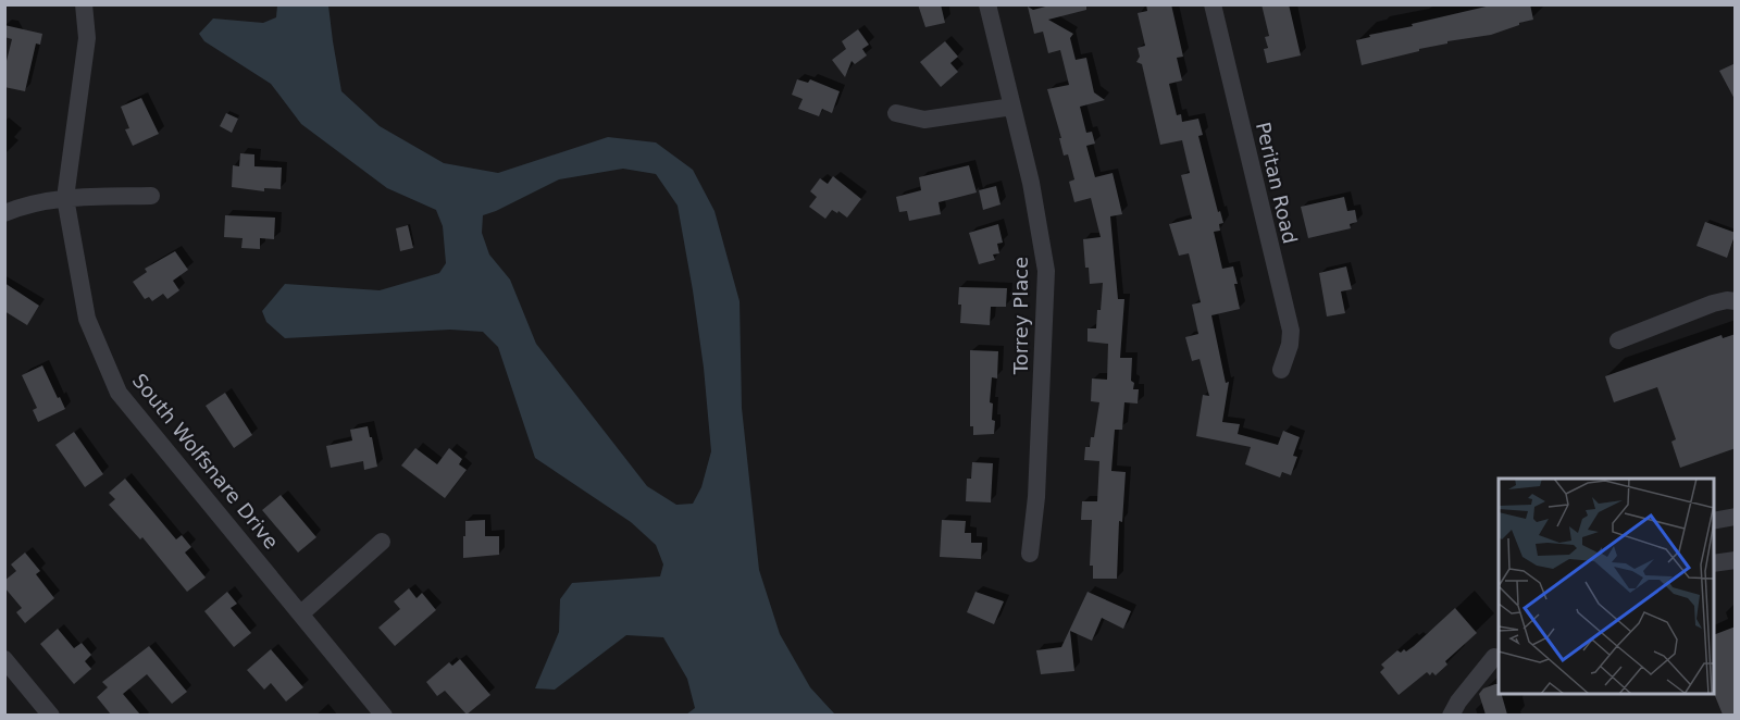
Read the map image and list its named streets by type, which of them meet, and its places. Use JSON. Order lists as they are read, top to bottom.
{
  "streets": {
    "street": ["Peritan Road", "Torrey Place", "South Wolfsnare Drive"]
  }
}
